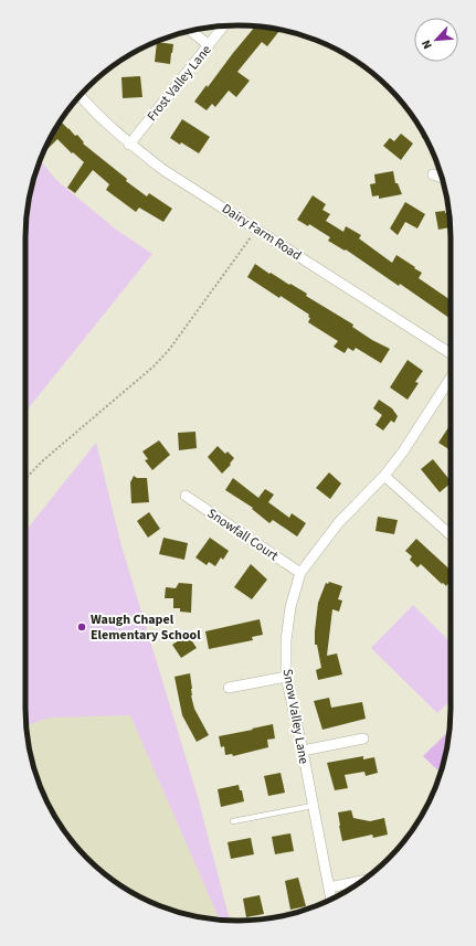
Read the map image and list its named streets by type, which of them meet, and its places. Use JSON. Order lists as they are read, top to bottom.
{
  "streets": {
    "street": [
      "Frost Valley Lane",
      "Dairy Farm Road",
      "Snowfall Court",
      "Snow Valley Lane"
    ]
  },
  "crossings": [
    ["Frost Valley Lane", "Dairy Farm Road"],
    ["Snowfall Court", "Snow Valley Lane"]
  ],
  "places": ["Waugh Chapel Elementary School"],
  "north": "bottom left"
}
